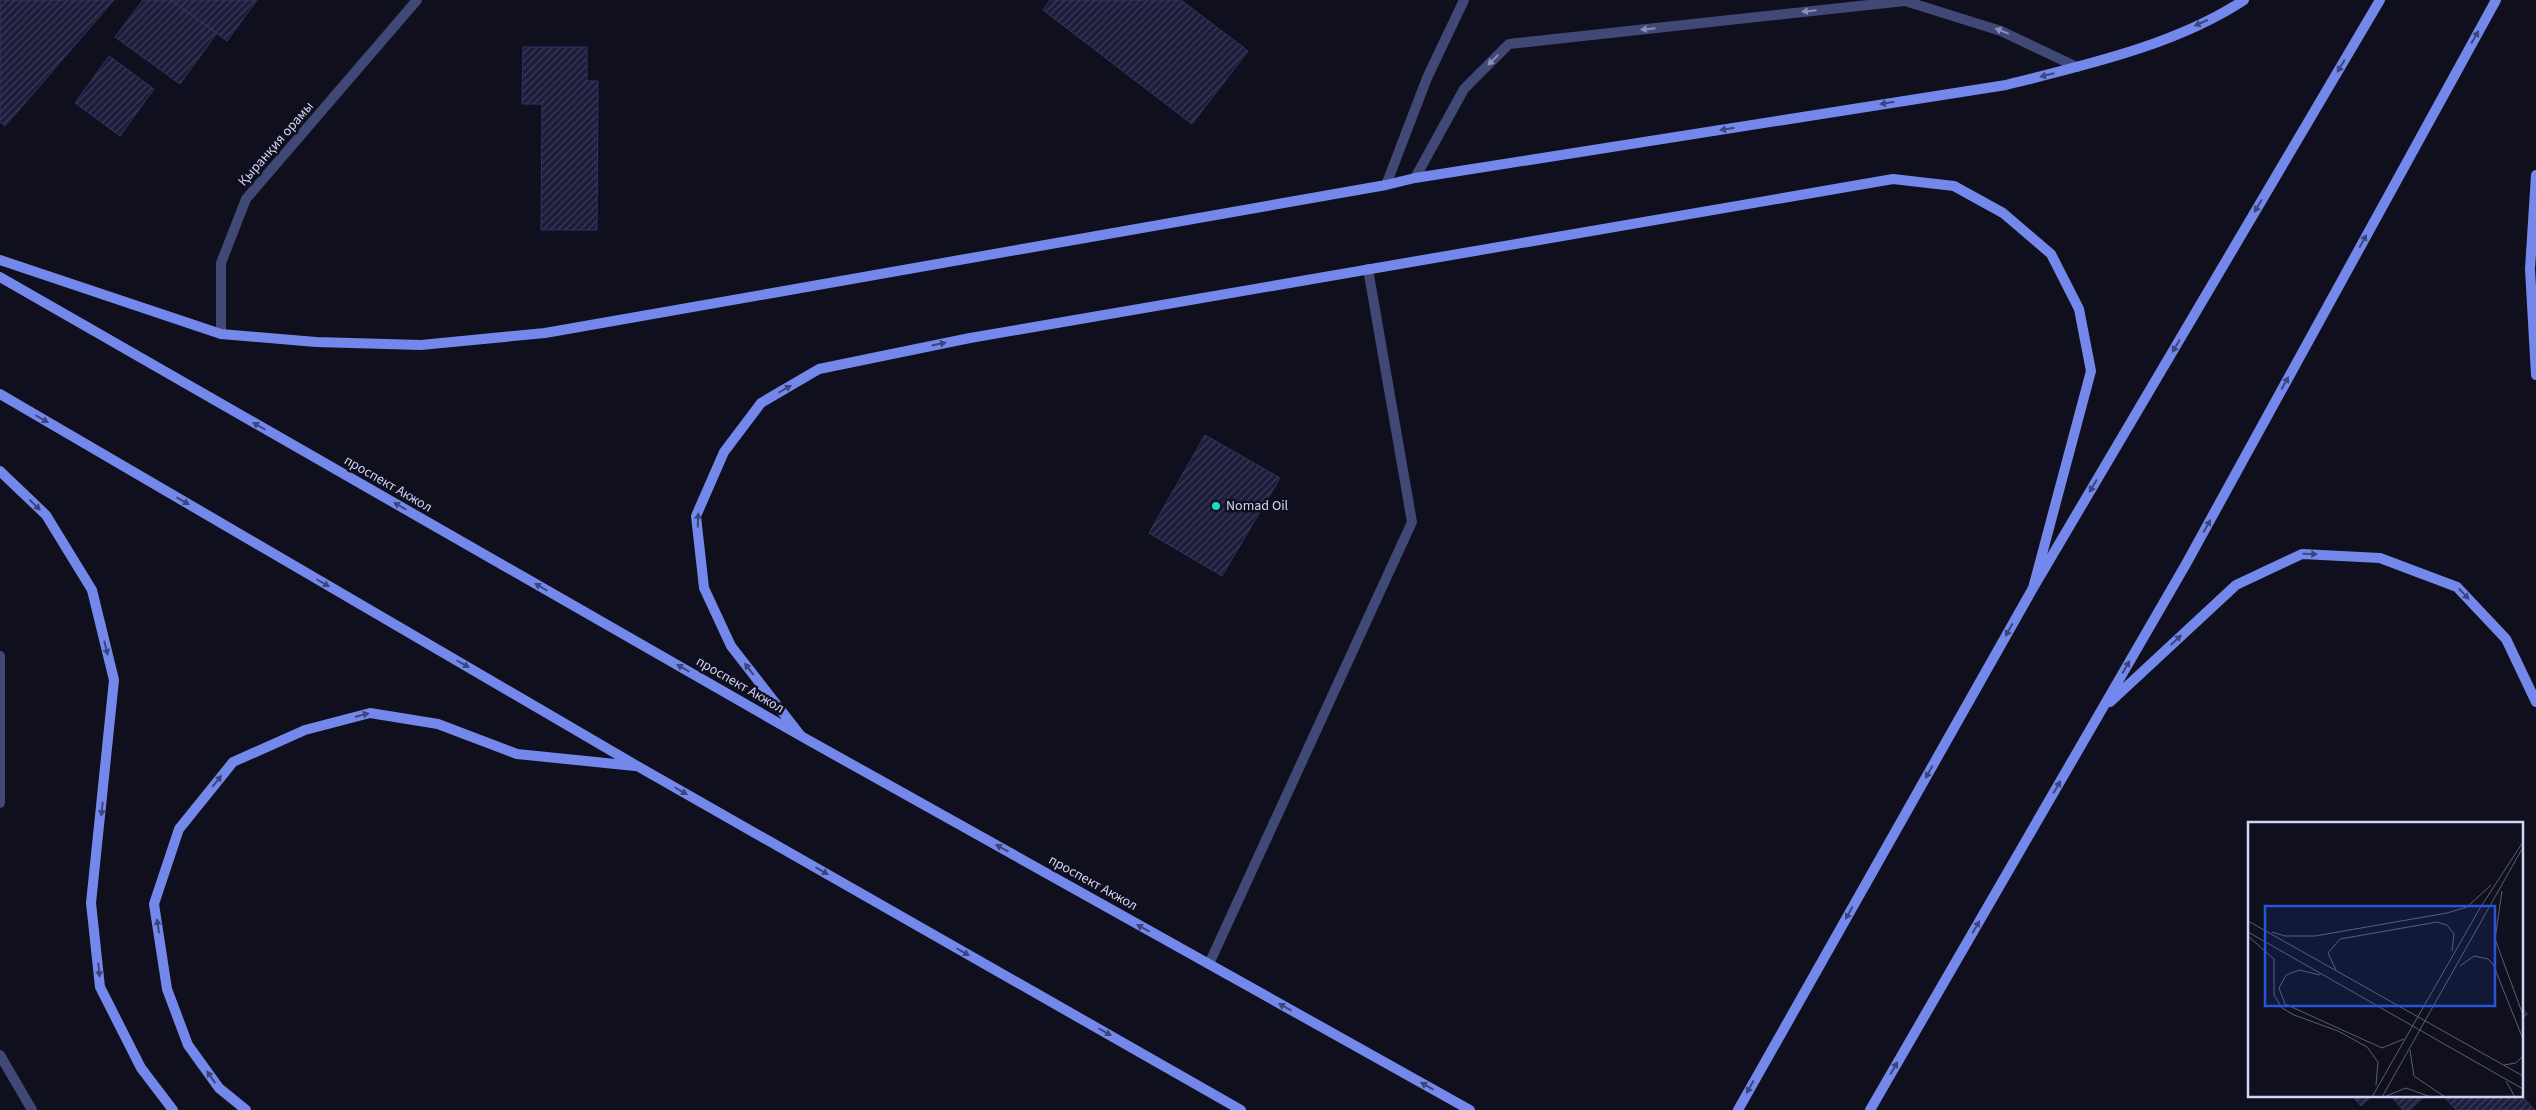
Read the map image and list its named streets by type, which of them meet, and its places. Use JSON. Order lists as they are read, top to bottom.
{
  "streets": {
    "main road": ["проспект Акжол"],
    "street": ["Қыранқия орамы"]
  },
  "one_way": ["проспект Акжол"],
  "places": ["Nomad Oil"]
}
